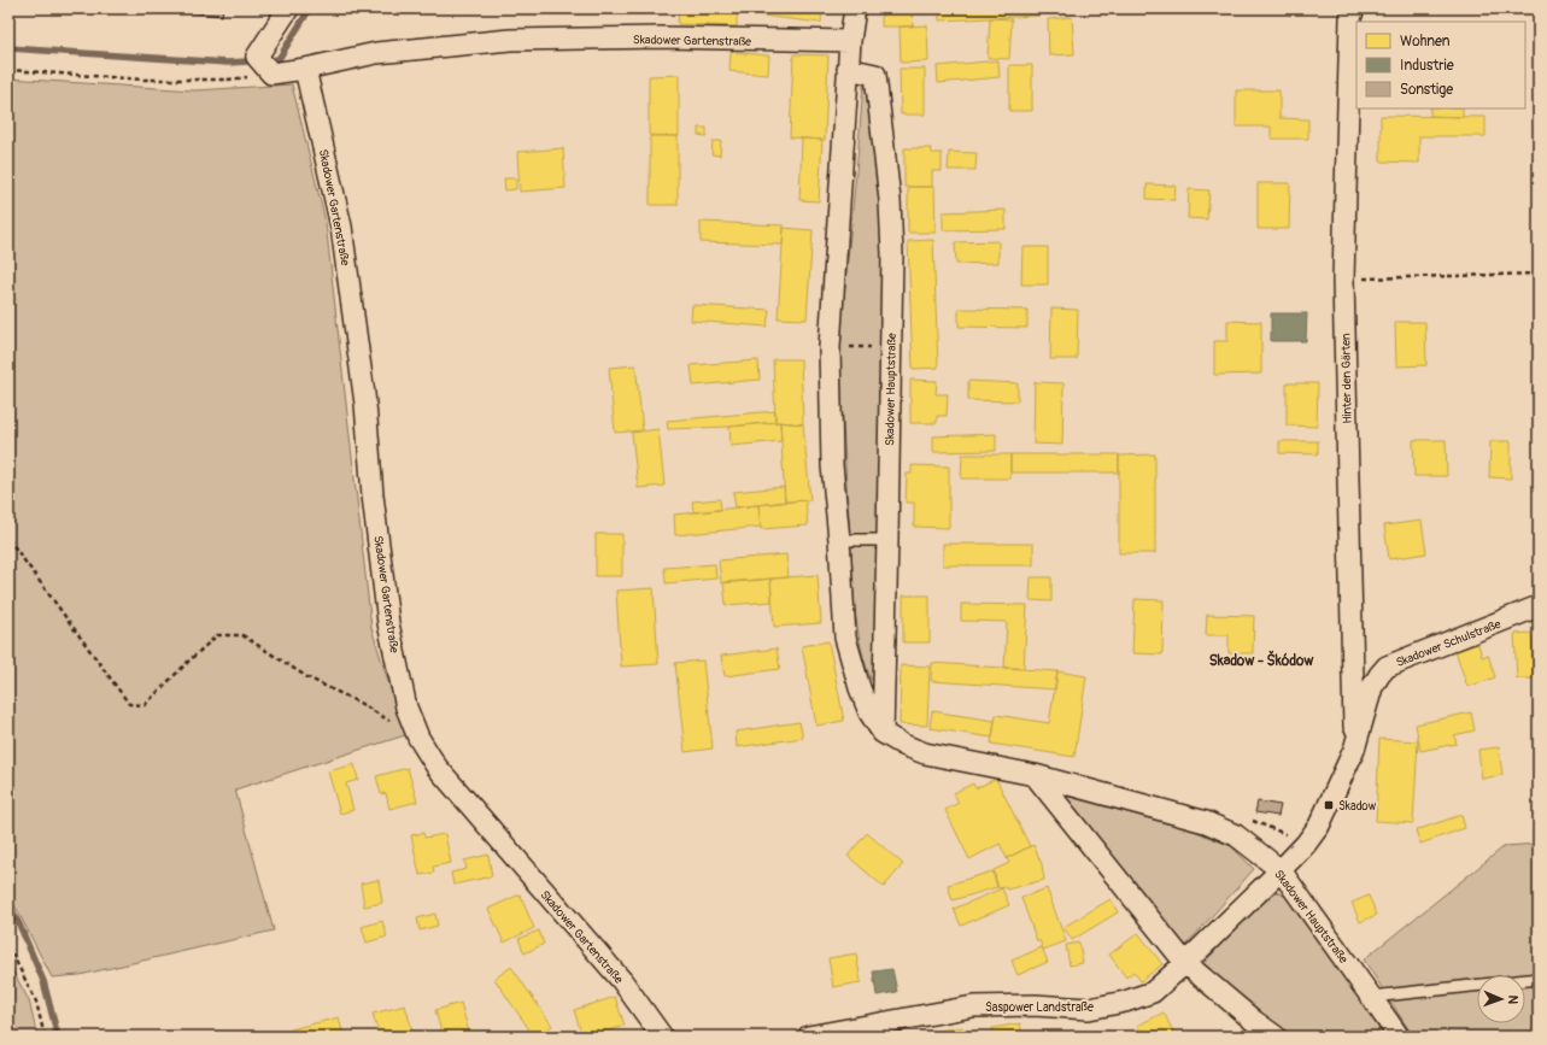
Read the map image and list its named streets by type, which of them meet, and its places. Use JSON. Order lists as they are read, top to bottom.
{
  "streets": {
    "street": [
      "Skadower Gartenstraße",
      "Hinter den Gärten",
      "Skadower Hauptstraße",
      "Skadower Schulstraße",
      "Saspower Landstraße"
    ]
  },
  "crossings": [
    ["Skadower Gartenstraße", "Skadower Hauptstraße"],
    ["Hinter den Gärten", "Skadower Schulstraße"],
    ["Skadower Hauptstraße", "Skadower Schulstraße"],
    ["Skadower Hauptstraße", "Saspower Landstraße"],
    ["Skadower Schulstraße", "Saspower Landstraße"]
  ],
  "districts": ["Skadow - Škódow"],
  "places": {
    "transit": ["Skadow"]
  },
  "legend": ["Wohnen", "Industrie", "Sonstige"],
  "north": "right"
}
